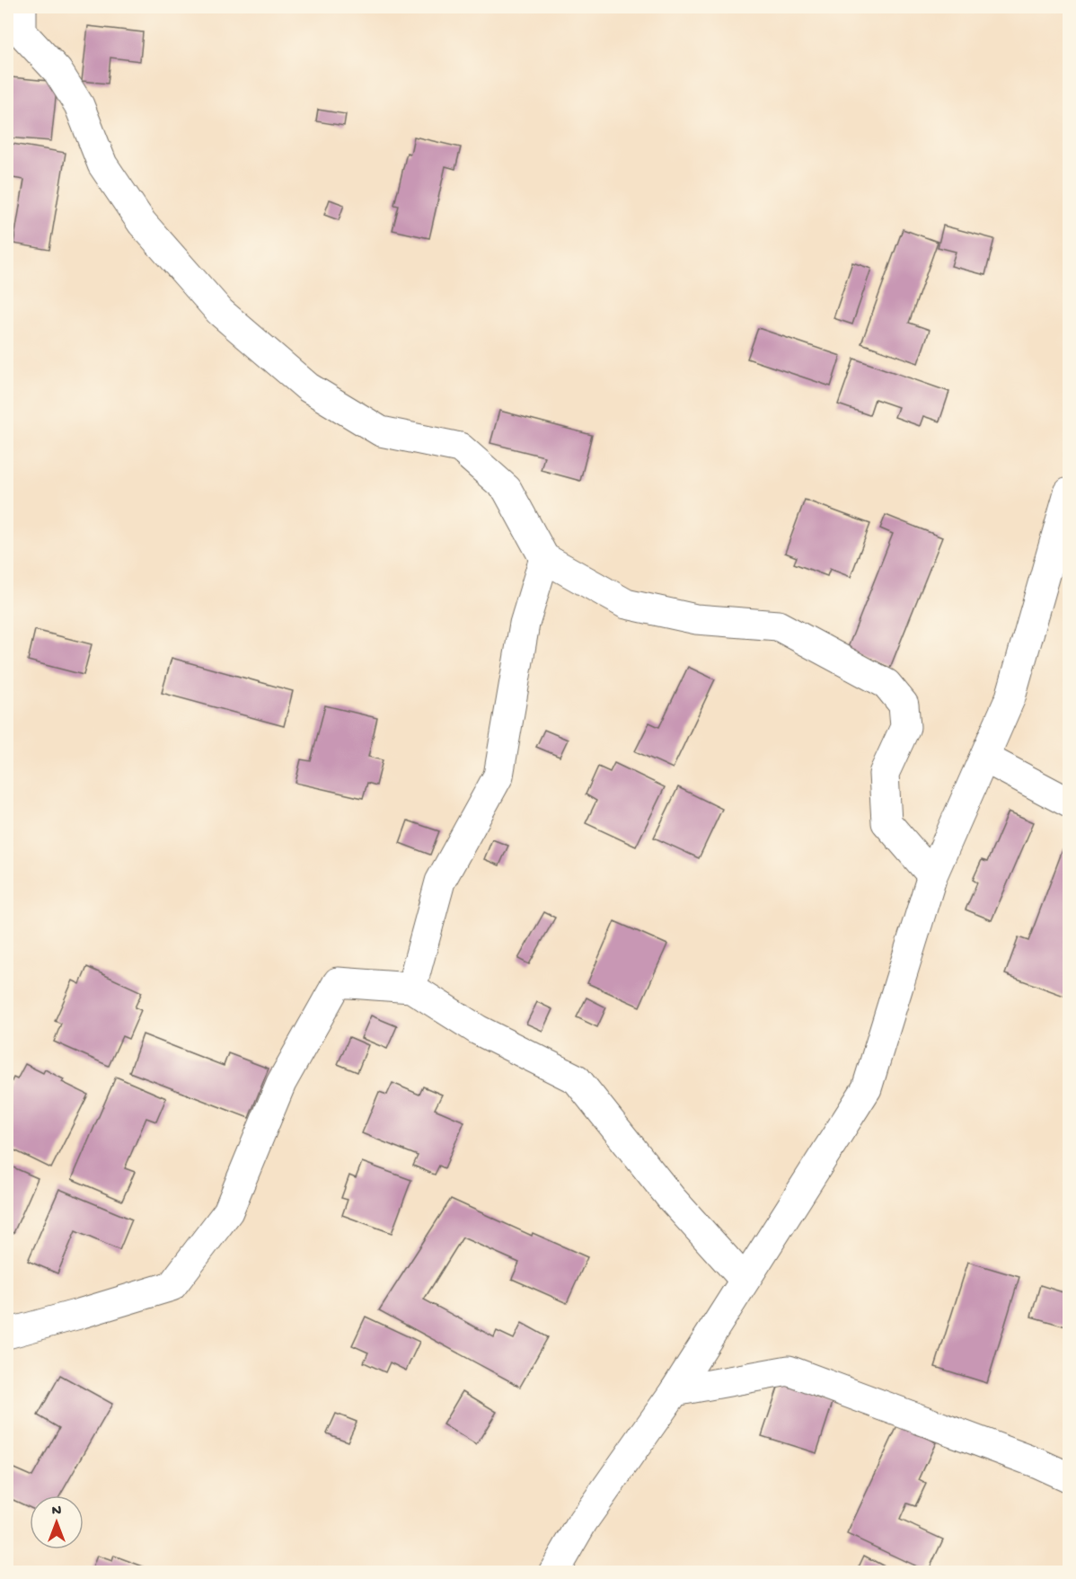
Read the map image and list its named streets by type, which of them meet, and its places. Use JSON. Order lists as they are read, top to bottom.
{
  "north": "top"
}
